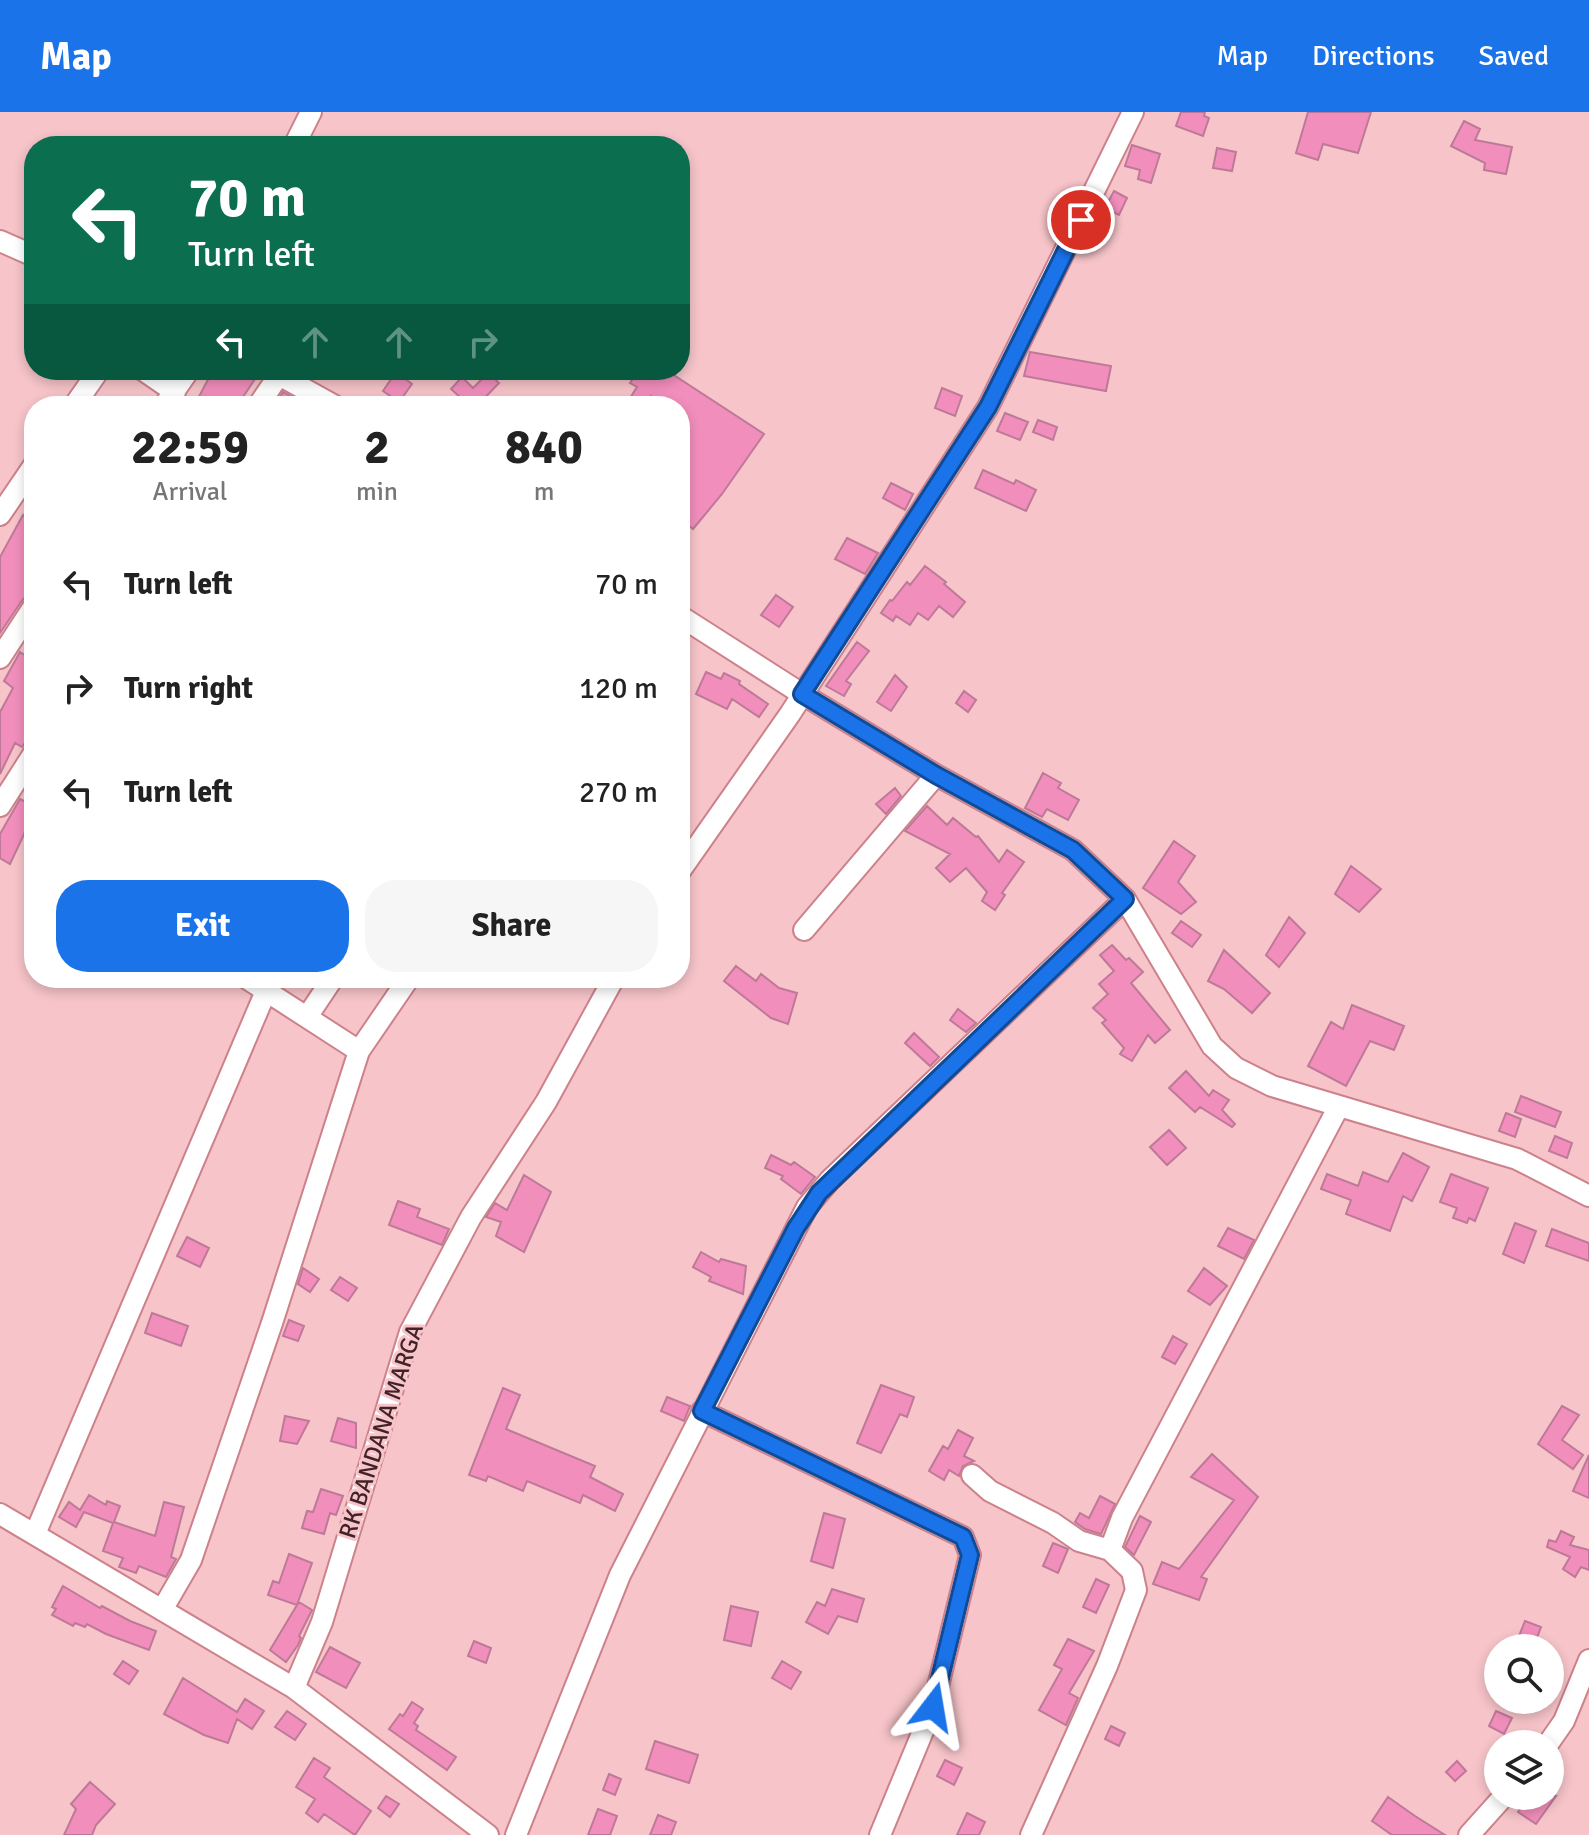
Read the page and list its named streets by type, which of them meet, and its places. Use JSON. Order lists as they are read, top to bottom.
{
  "streets": {
    "street": ["RK BANDANA MARGA"]
  },
  "page": {
    "header": "Map",
    "nav": ["Map", "Directions", "Saved"],
    "turn": ["70 m", "Turn left"],
    "eta": [
      "22:59",
      "Arrival",
      "2",
      "min",
      "840",
      "m"
    ],
    "list": [
      {
        "name": "Turn left",
        "value": "70 m"
      },
      {
        "name": "Turn right",
        "value": "120 m"
      },
      {
        "name": "Turn left",
        "value": "270 m"
      }
    ],
    "buttons": ["Exit", "Share"]
  }
}
